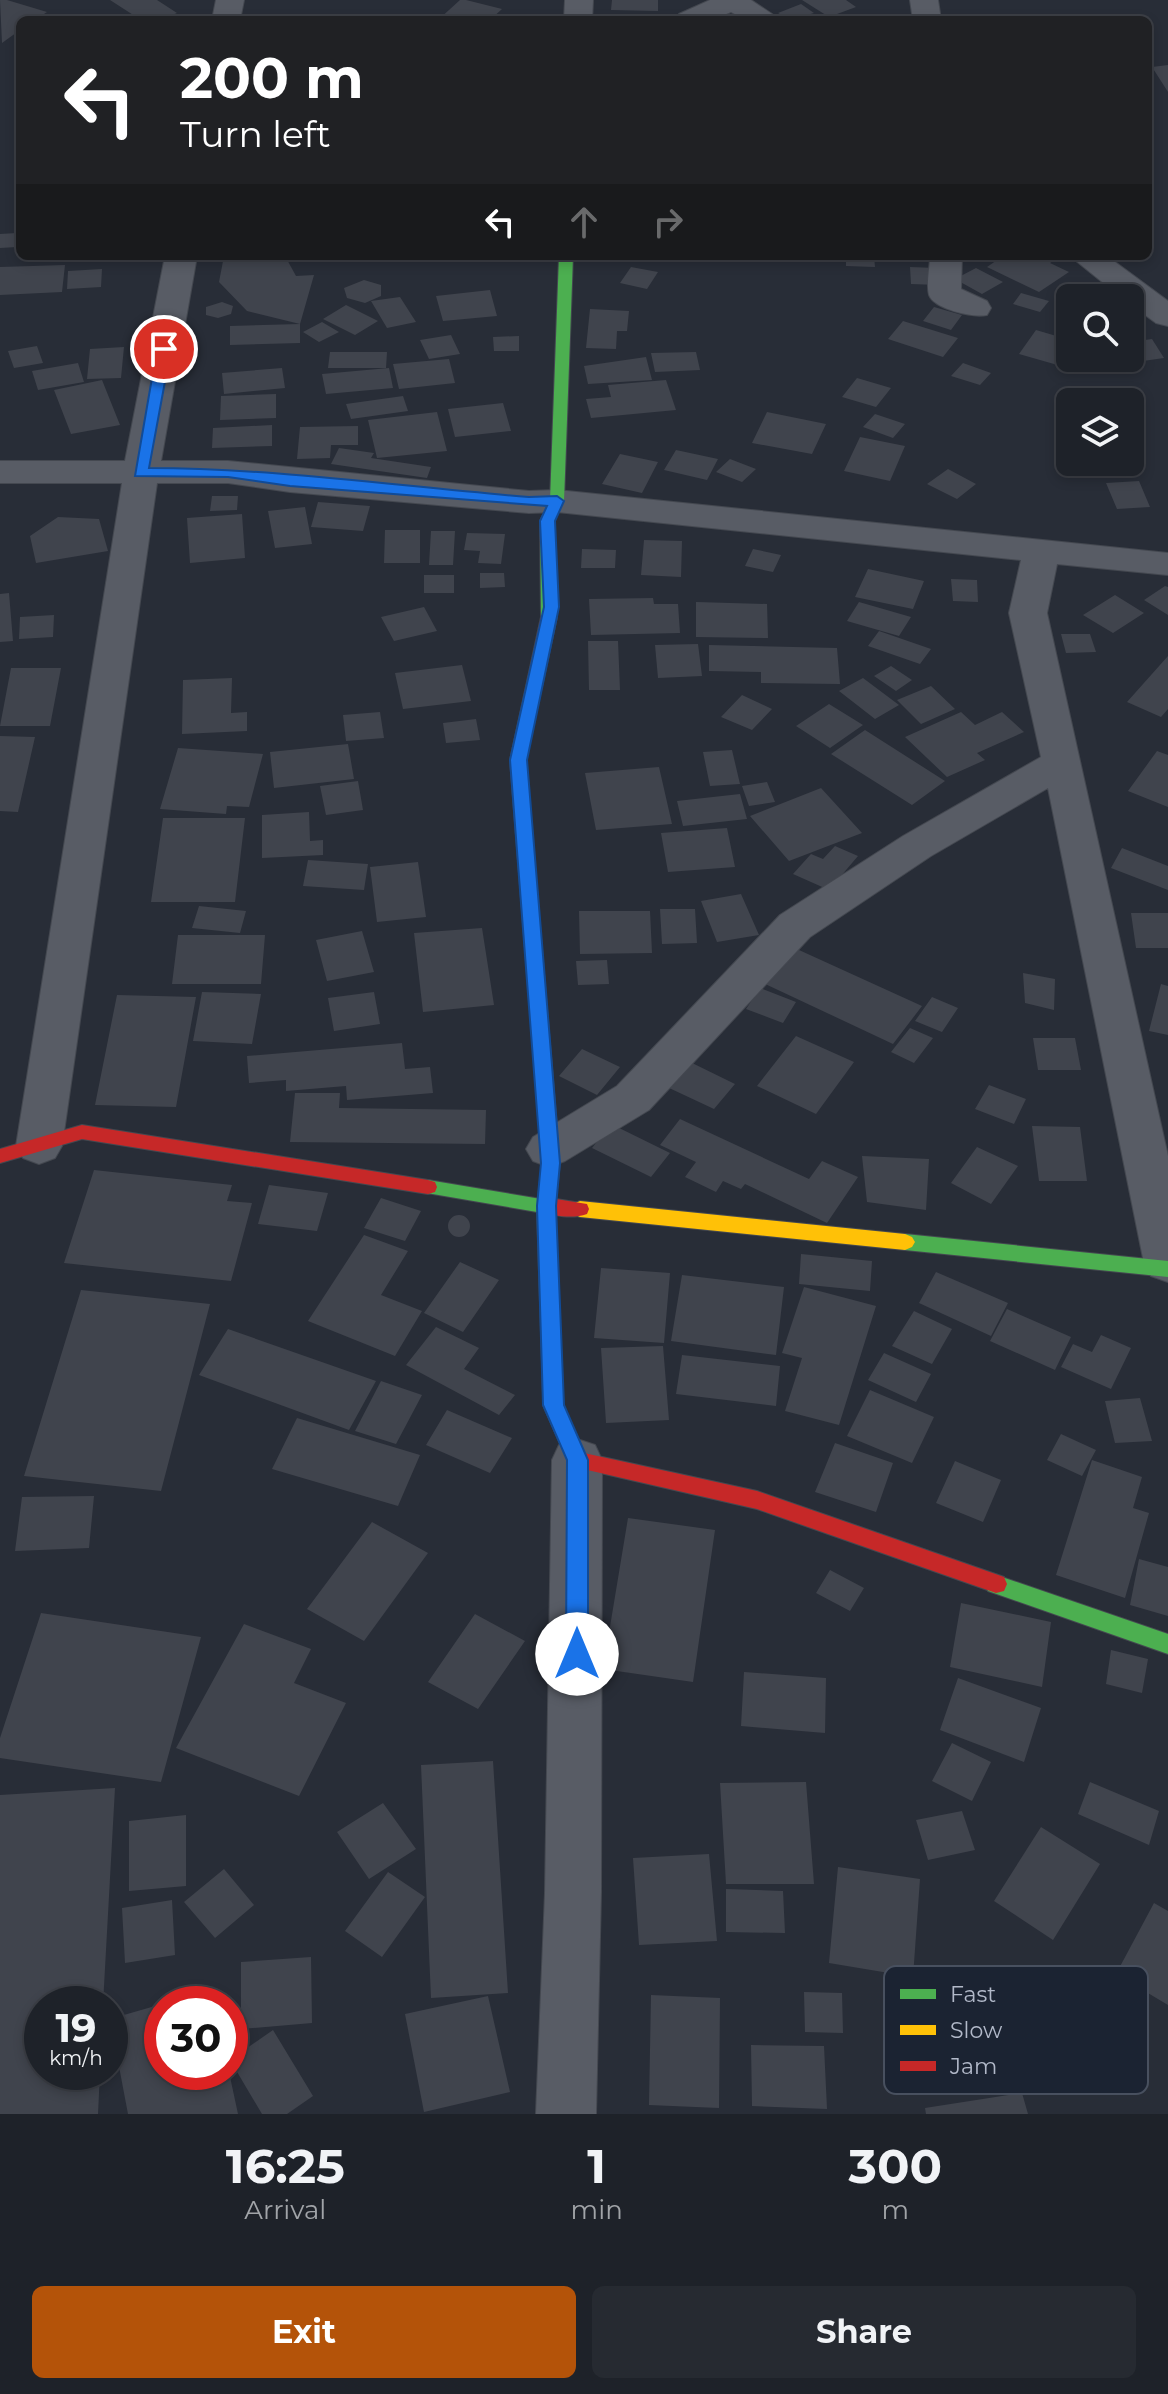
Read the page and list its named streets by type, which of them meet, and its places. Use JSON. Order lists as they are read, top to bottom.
{
  "legend": ["Fast", "Slow", "Jam"],
  "page": {
    "turn": ["200 m", "Turn left"],
    "speed": "19 km/h",
    "limit": "30",
    "eta": [
      "16:25",
      "Arrival",
      "1",
      "min",
      "300",
      "m"
    ],
    "buttons": ["Exit", "Share"]
  }
}
